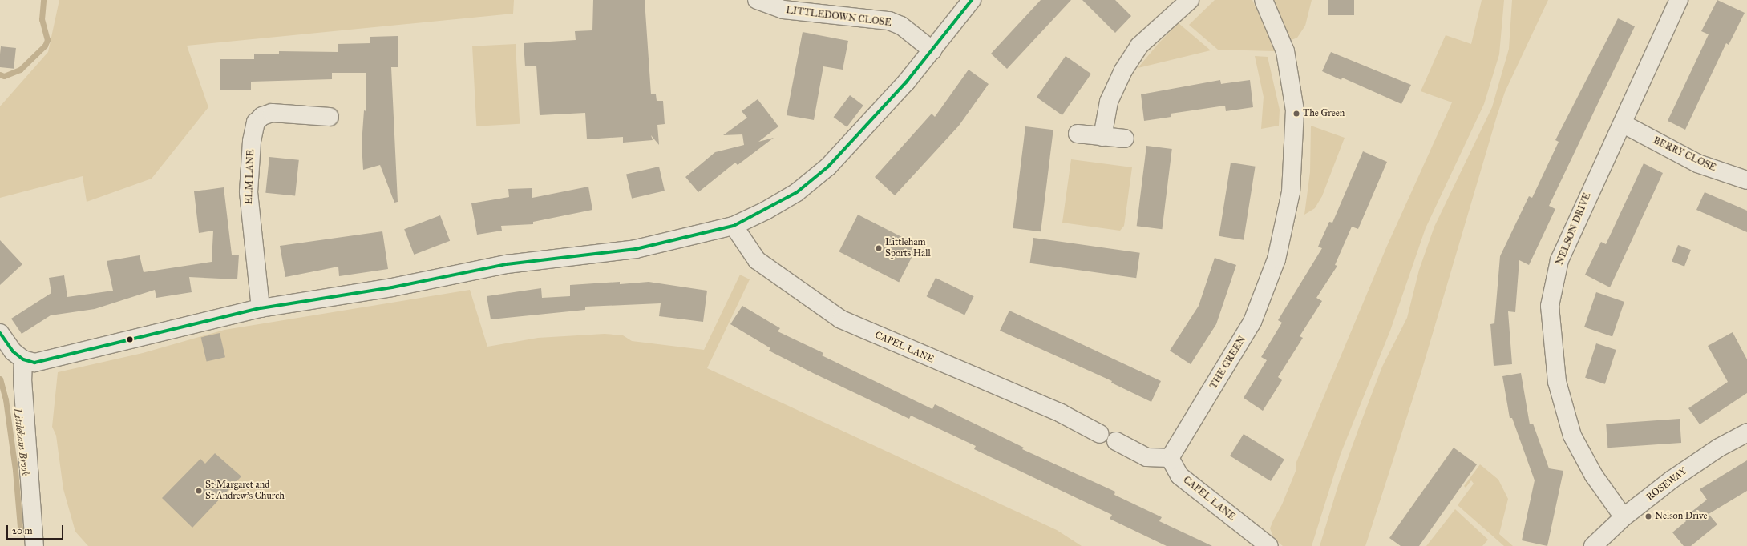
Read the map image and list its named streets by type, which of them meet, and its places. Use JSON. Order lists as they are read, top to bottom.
{
  "streets": {
    "street": [
      "LITTLEDOWN CLOSE",
      "BERRY CLOSE",
      "ELM LANE",
      "NELSON DRIVE",
      "CAPEL LANE",
      "THE GREEN",
      "ROSEWAY"
    ]
  },
  "crossings": [
    ["BERRY CLOSE", "NELSON DRIVE"],
    ["NELSON DRIVE", "ROSEWAY"],
    ["CAPEL LANE", "THE GREEN"]
  ],
  "water": ["Littleham Brook"],
  "places": [
    "The Green",
    "Littleham Sports Hall",
    "St Margaret and St Andrew's Church",
    "Nelson Drive"
  ],
  "scale_bar": "20 m"
}
